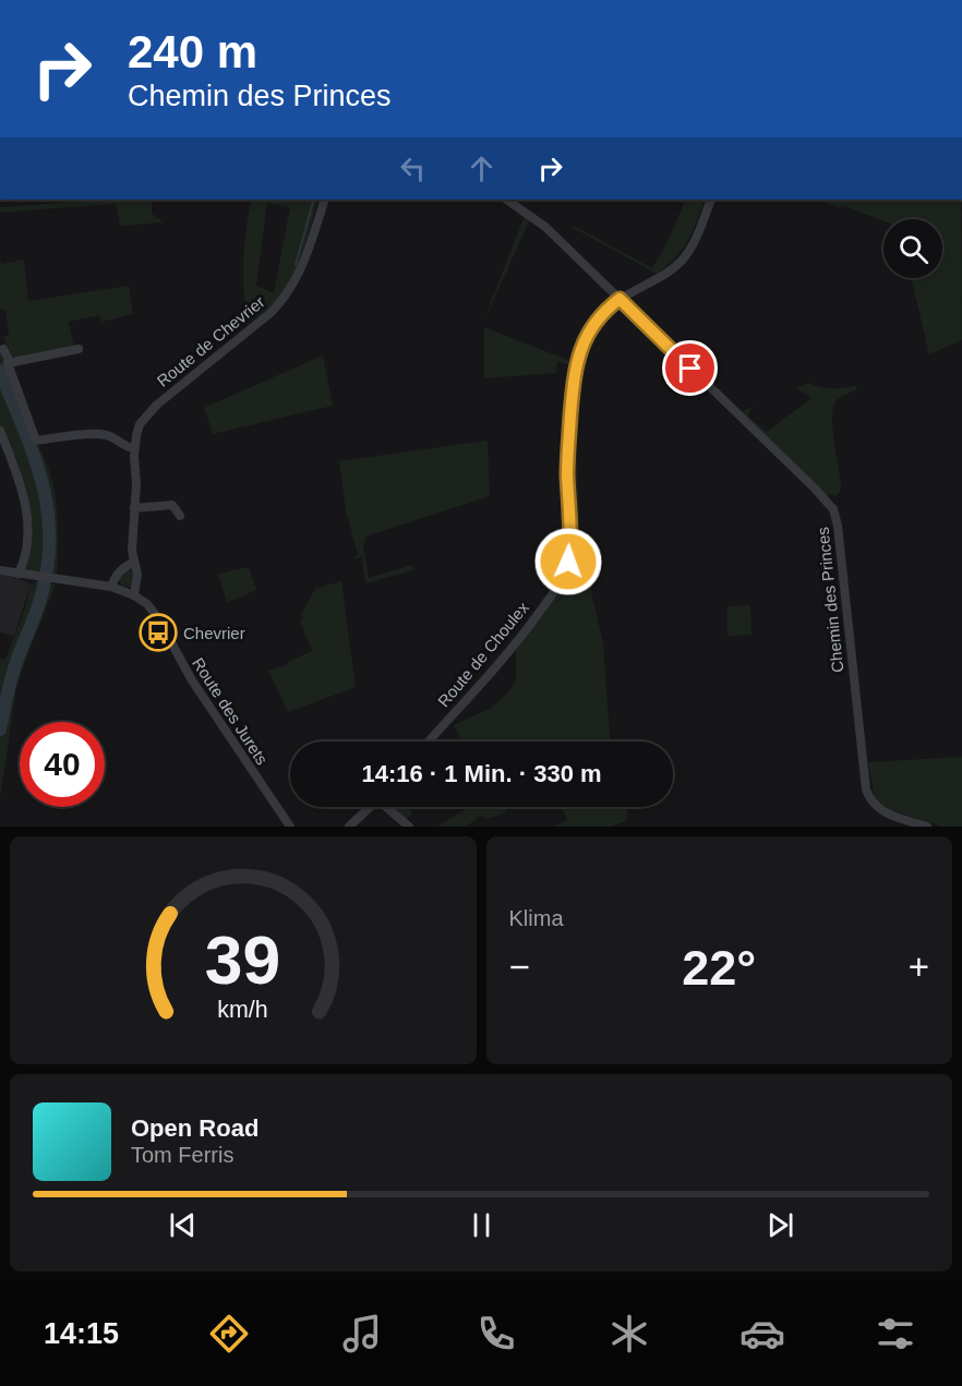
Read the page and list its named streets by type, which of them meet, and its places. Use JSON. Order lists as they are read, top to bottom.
{
  "streets": {
    "street": [
      "Route de Chevrier",
      "Chemin des Princes",
      "Route de Choulex",
      "Route des Jurets"
    ]
  },
  "crossings": [
    ["Route de Chevrier", "Route des Jurets"],
    ["Chemin des Princes", "Route de Choulex"]
  ],
  "places": {
    "bus stop": ["Chevrier"]
  },
  "page": {
    "turn": ["240 m", "Chemin des Princes"],
    "limit": "40",
    "trip": "14:16 · 1 Min. · 330 m",
    "tile": "Klima",
    "heat": ["−", "22°", "+"],
    "song": ["Open Road", "Tom Ferris"],
    "tabs": "14:15",
    "gauge": ["39", "km/h"]
  }
}
